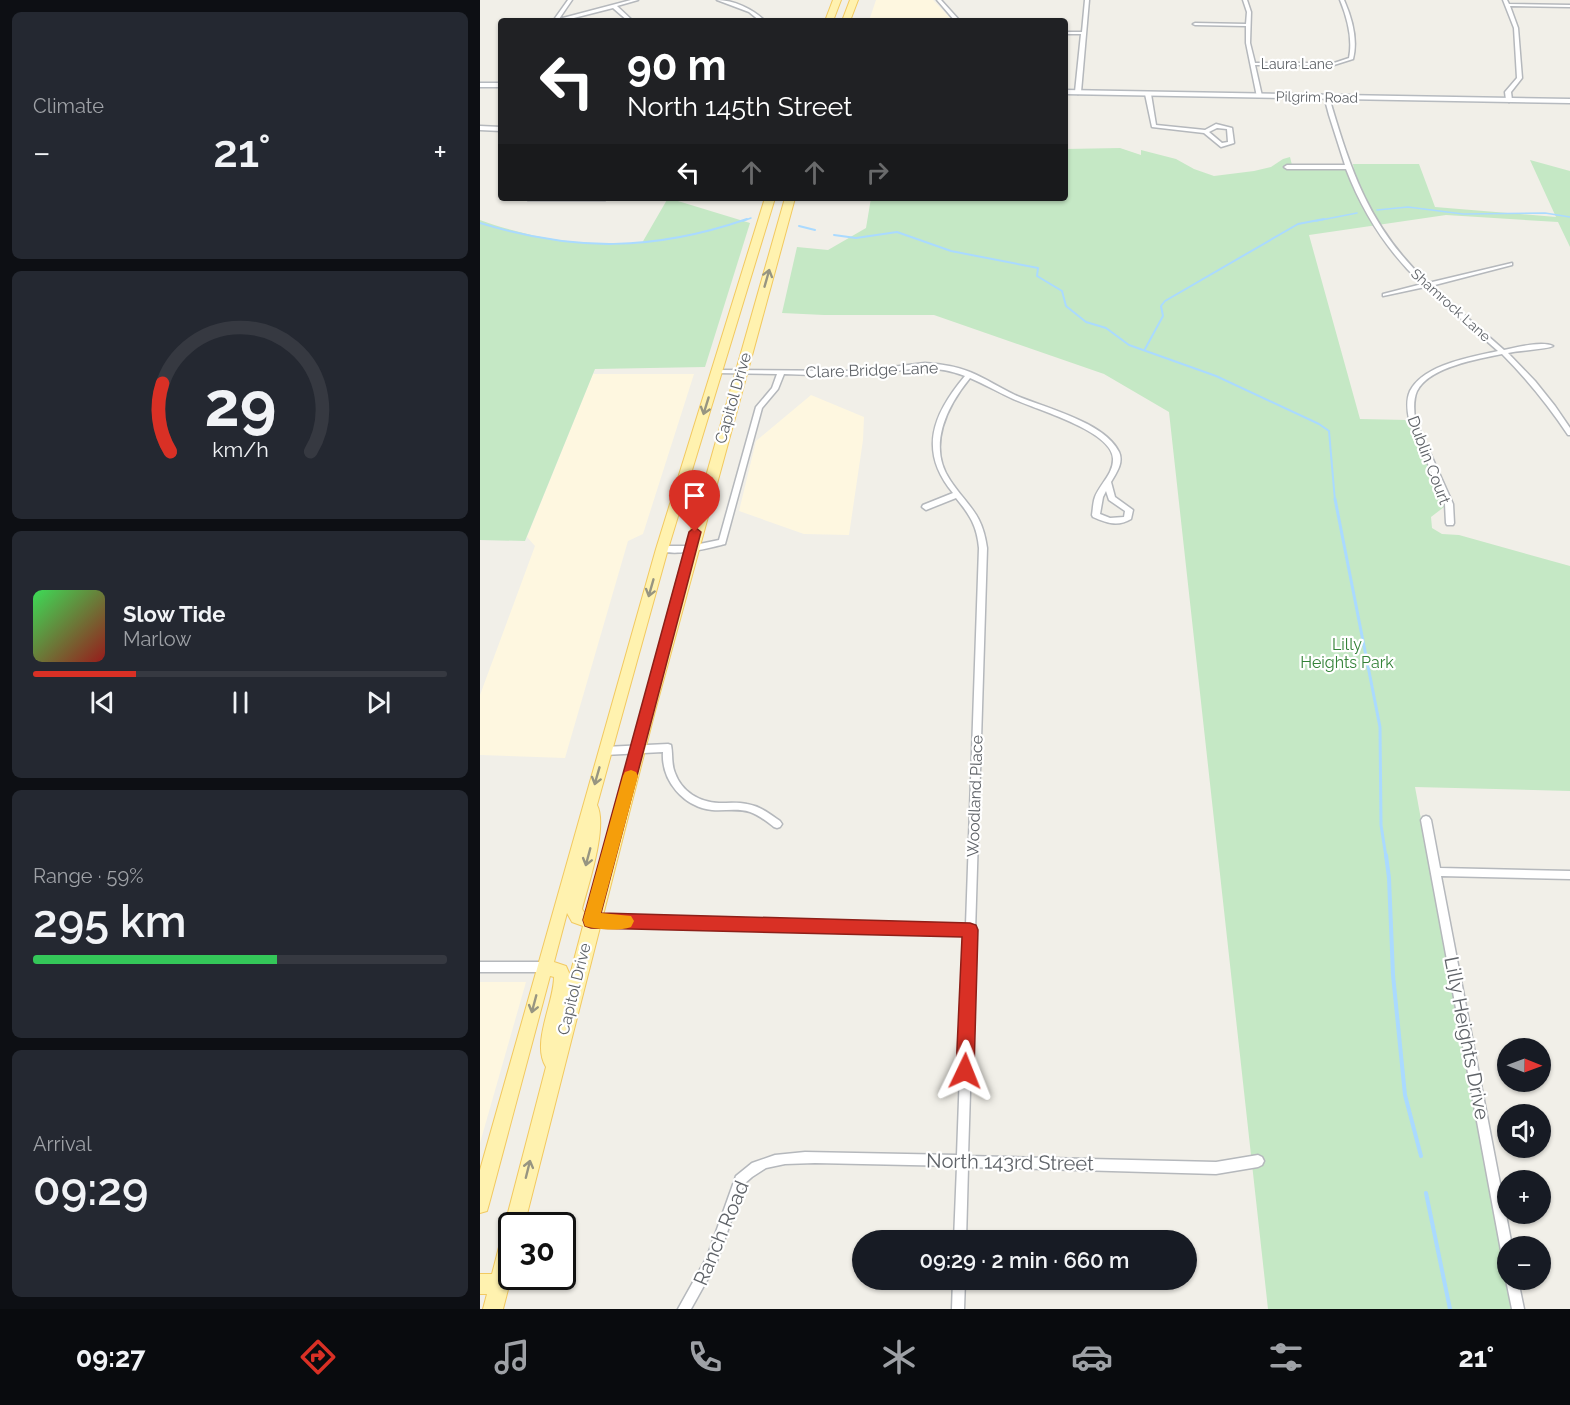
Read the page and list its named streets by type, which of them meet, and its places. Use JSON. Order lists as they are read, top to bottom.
{
  "streets": {
    "main road": ["Pilgrim Road", "Capitol Drive"],
    "street": [
      "Laura Lane",
      "Shamrock Lane",
      "Clare Bridge Lane",
      "Dublin Court",
      "Woodland Place",
      "Lilly Heights Drive",
      "North 143rd Street",
      "Ranch Road"
    ]
  },
  "crossings": [
    ["Pilgrim Road", "Shamrock Lane"],
    ["Shamrock Lane", "Dublin Court"],
    ["Clare Bridge Lane", "Capitol Drive"],
    ["Clare Bridge Lane", "Woodland Place"],
    ["Woodland Place", "North 143rd Street"],
    ["North 143rd Street", "Ranch Road"]
  ],
  "parks": ["Lilly Heights Park"],
  "north": "right",
  "page": {
    "tile": [
      "Climate",
      ["Range · 59%", "295 km"],
      ["Arrival", "09:29"]
    ],
    "turn": ["90 m", "North 145th Street"],
    "heat": ["−", "21°", "+"],
    "song": ["Slow Tide", "Marlow"],
    "map_buttons": ["+", "−"],
    "limit": "30",
    "trip": "09:29 · 2 min · 660 m",
    "tabs": ["09:27", "21°"],
    "gauge": ["29", "km/h"]
  }
}
